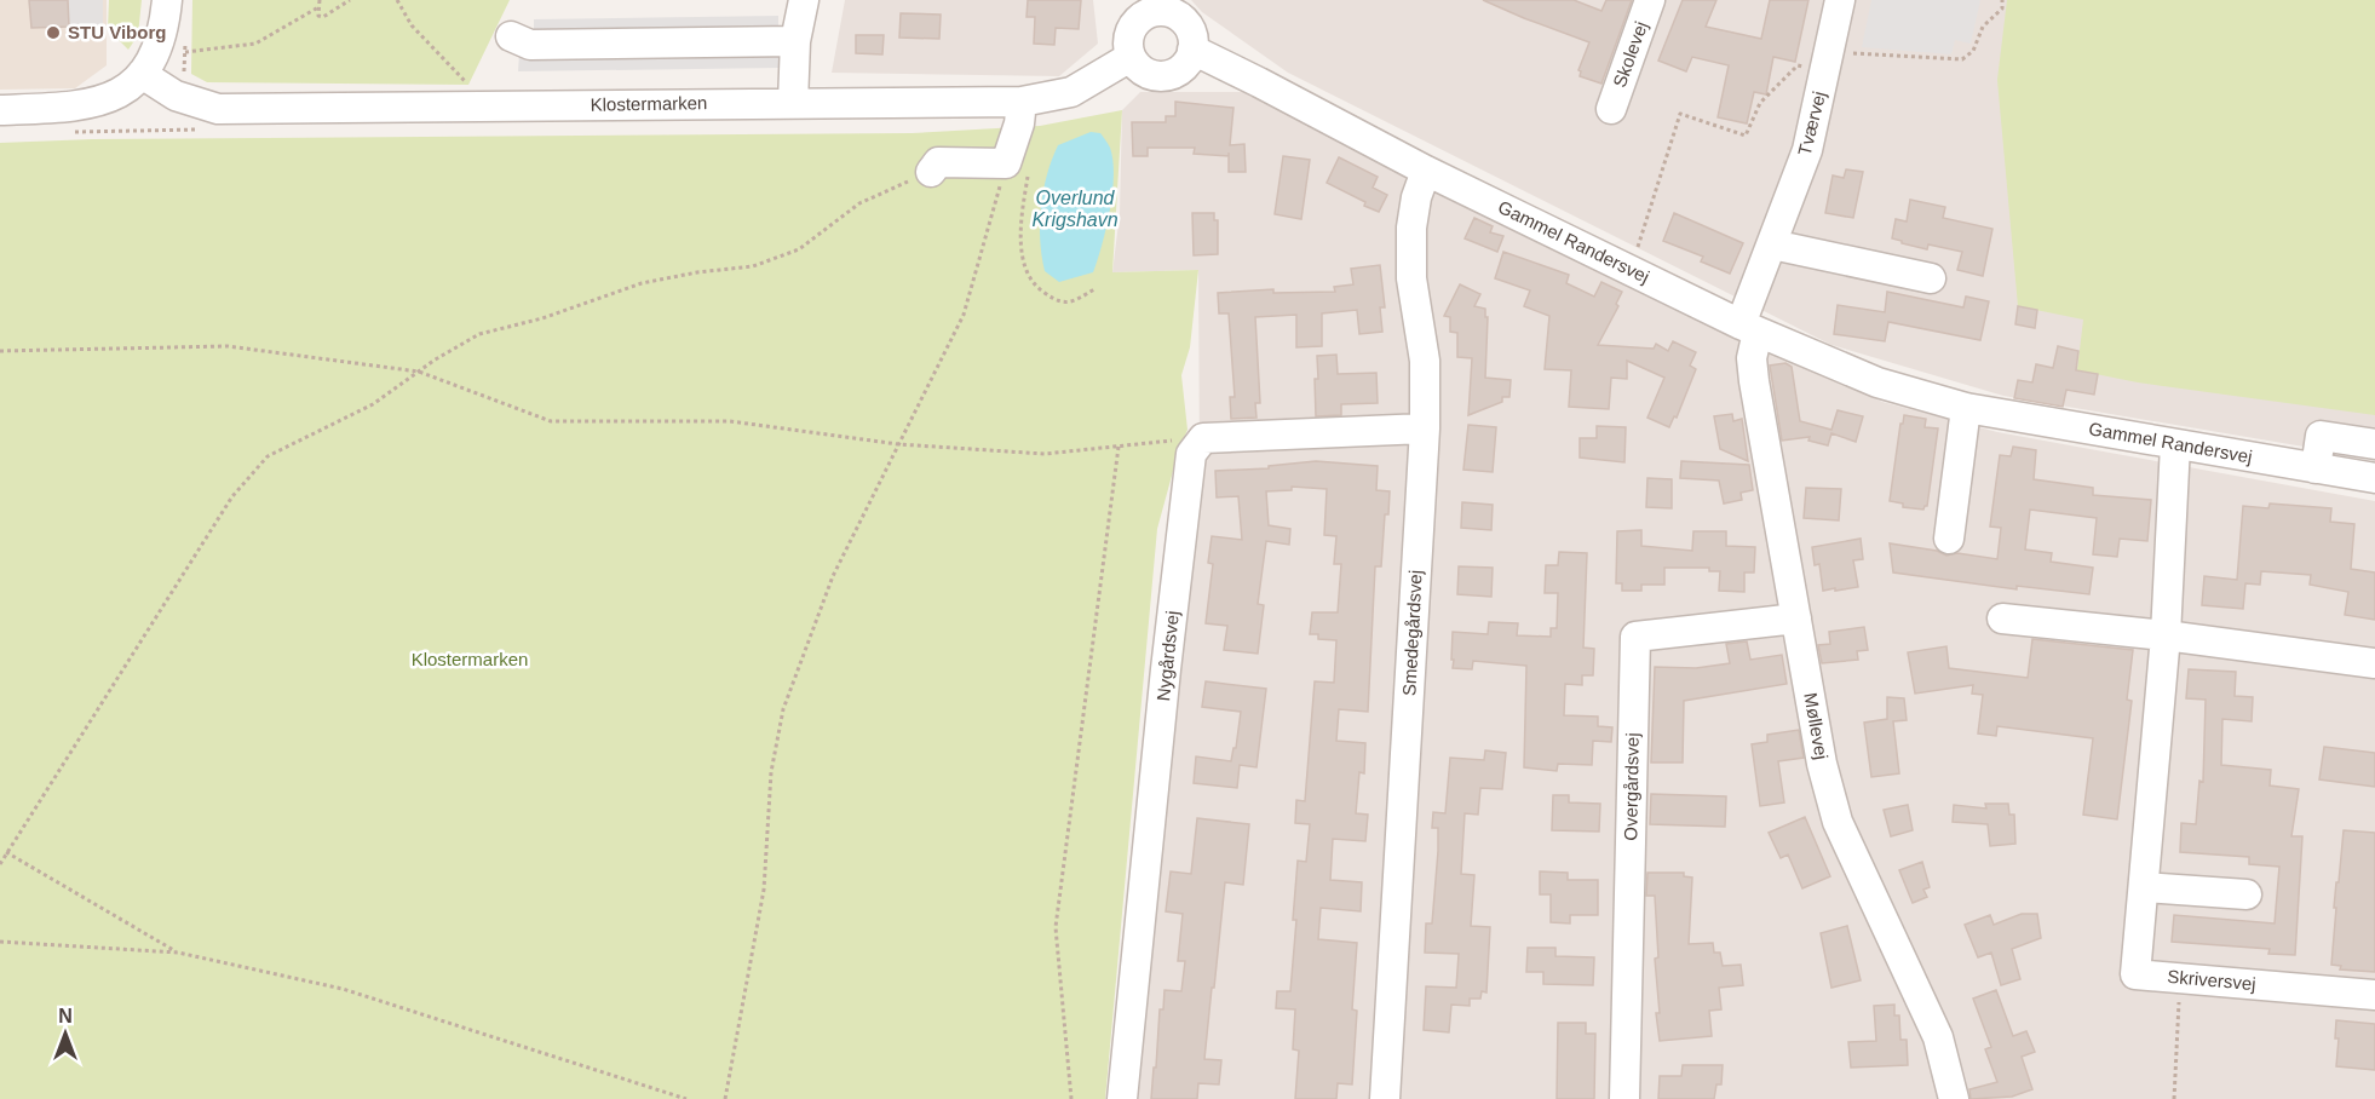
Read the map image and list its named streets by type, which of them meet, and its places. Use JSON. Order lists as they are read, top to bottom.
{
  "streets": {
    "street": [
      "Skolevej",
      "Klostermarken",
      "Tværvej",
      "Gammel Randersvej",
      "Smedegårdsvej",
      "Nygårdsvej",
      "Møllevej",
      "Overgårdsvej",
      "Skriversvej"
    ]
  },
  "crossings": [
    ["Klostermarken", "Gammel Randersvej"],
    ["Tværvej", "Gammel Randersvej"],
    ["Tværvej", "Møllevej"],
    ["Gammel Randersvej", "Smedegårdsvej"],
    ["Gammel Randersvej", "Møllevej"],
    ["Gammel Randersvej", "Skriversvej"],
    ["Møllevej", "Overgårdsvej"]
  ],
  "water": ["Overlund Krigshavn"],
  "parks": ["Klostermarken"],
  "places": ["STU Viborg"],
  "north": "top"
}
